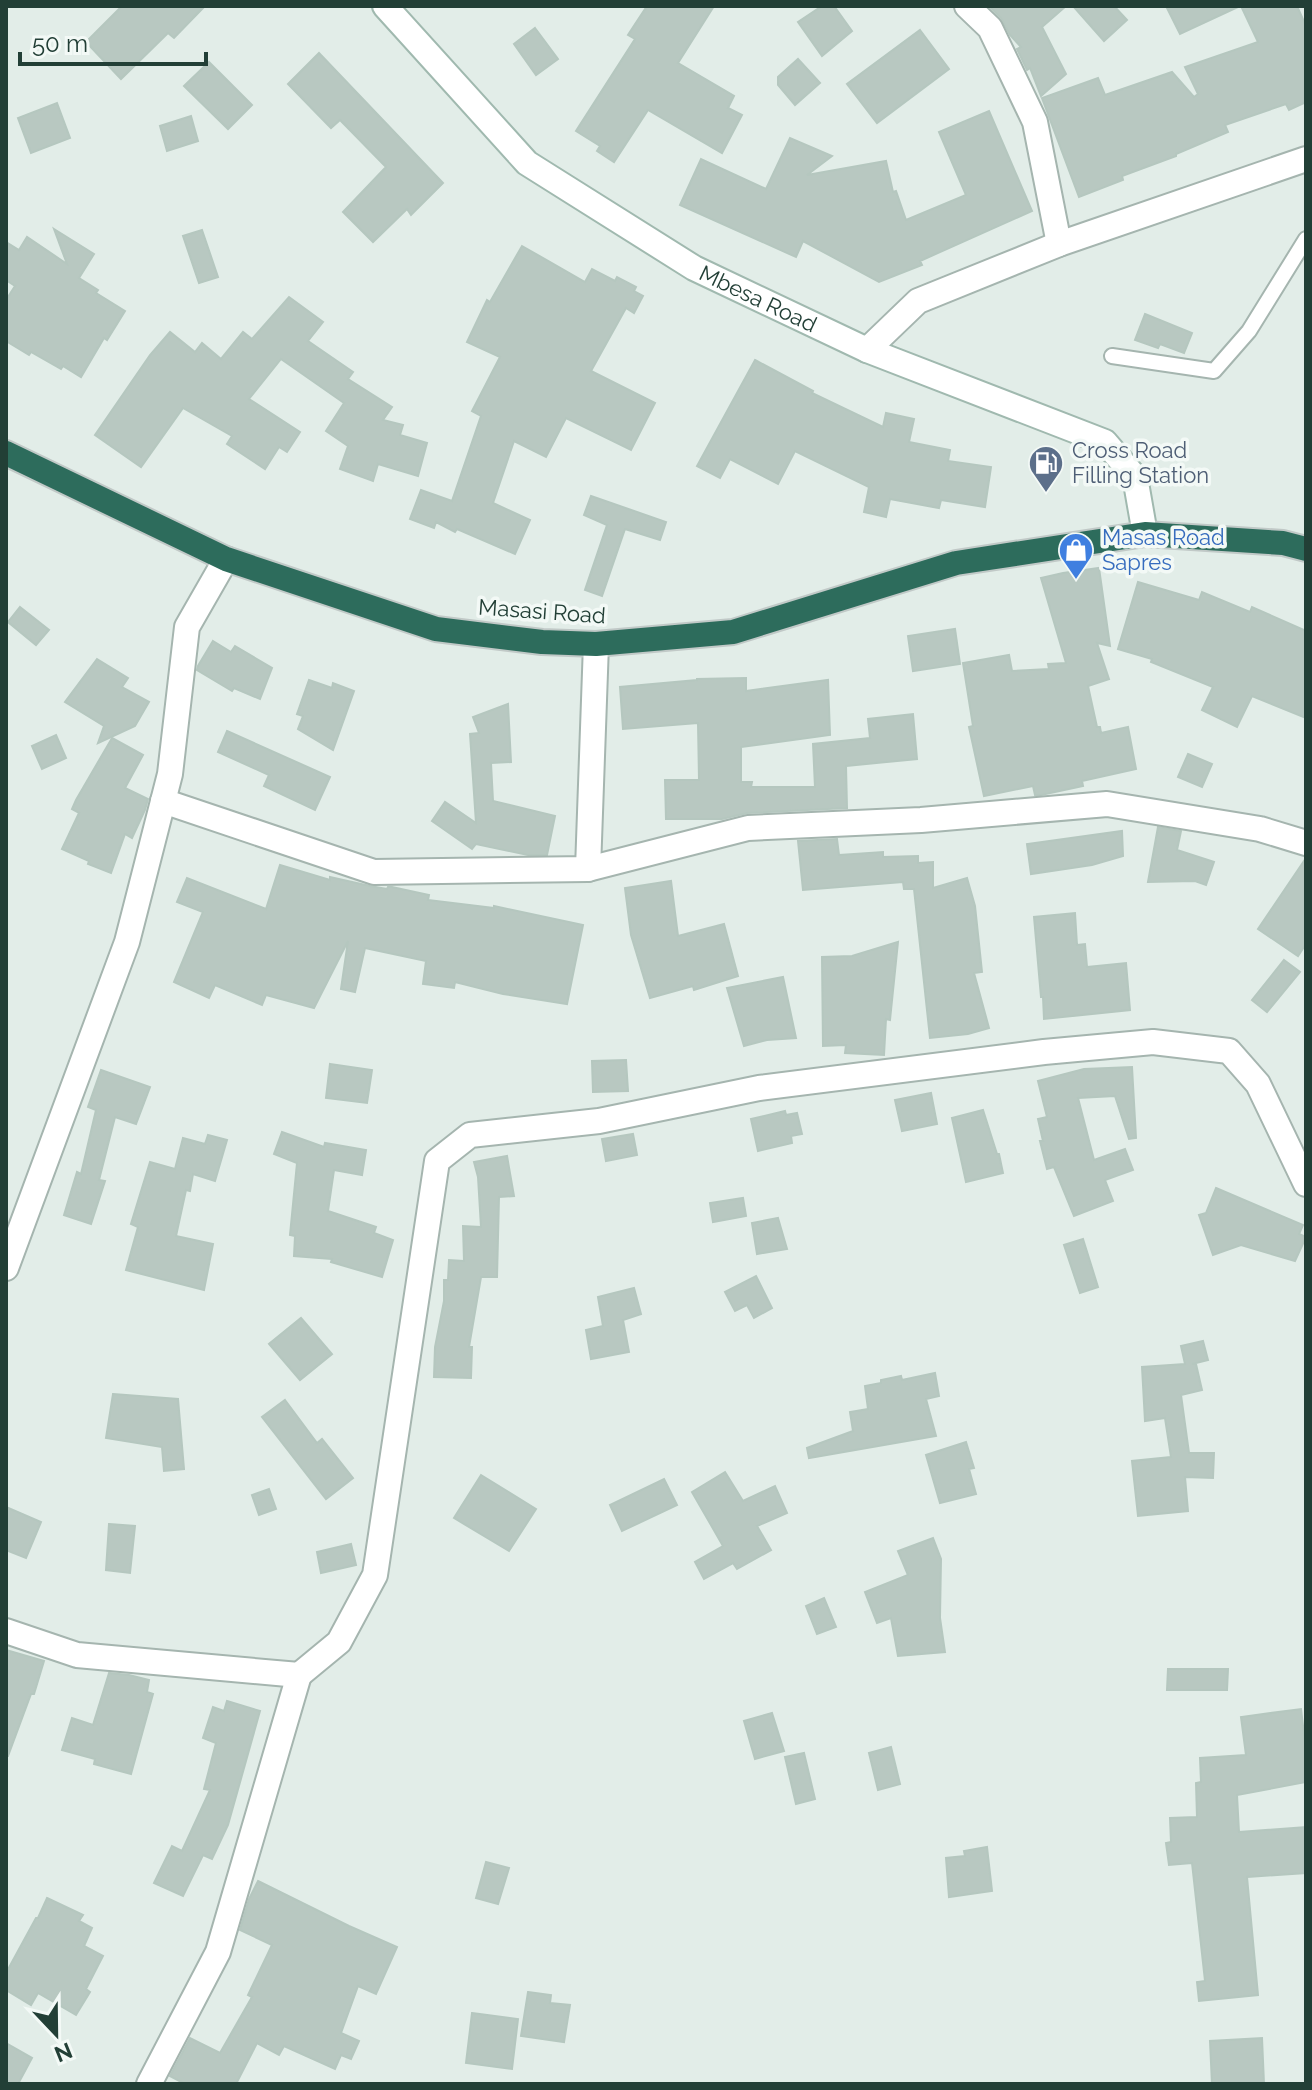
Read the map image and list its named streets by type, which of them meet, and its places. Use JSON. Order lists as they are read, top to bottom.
{
  "streets": {
    "highway": ["Masasi Road"],
    "street": ["Mbesa Road"]
  },
  "crossings": [
    ["Mbesa Road", "Masasi Road"]
  ],
  "places": {
    "fuel station": ["Cross Road Filling Station"],
    "shop": ["Masas Road Sapres"]
  },
  "scale_bar": "50 m",
  "north": "bottom"
}
